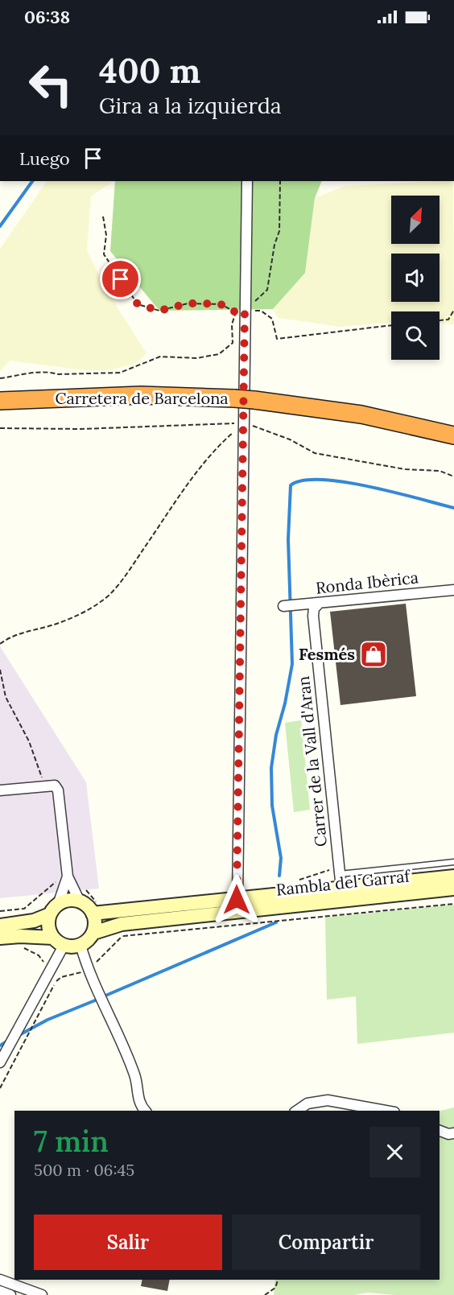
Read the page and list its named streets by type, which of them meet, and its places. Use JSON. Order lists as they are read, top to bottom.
{
  "streets": {
    "highway": ["Carretera de Barcelona"],
    "street": ["Ronda Ibèrica", "Carrer de la Vall d'Aran", "Rambla del Garraf"]
  },
  "crossings": [
    ["Ronda Ibèrica", "Carrer de la Vall d'Aran"],
    ["Carrer de la Vall d'Aran", "Rambla del Garraf"]
  ],
  "places": {
    "shop": ["Fesmés"]
  },
  "north": "top right",
  "page": {
    "status": "06:38",
    "turn": ["400 m", "Gira a la izquierda"],
    "then": "Luego",
    "heading": ["7 min", "500 m · 06:45"],
    "buttons": ["Salir", "Compartir"]
  }
}
